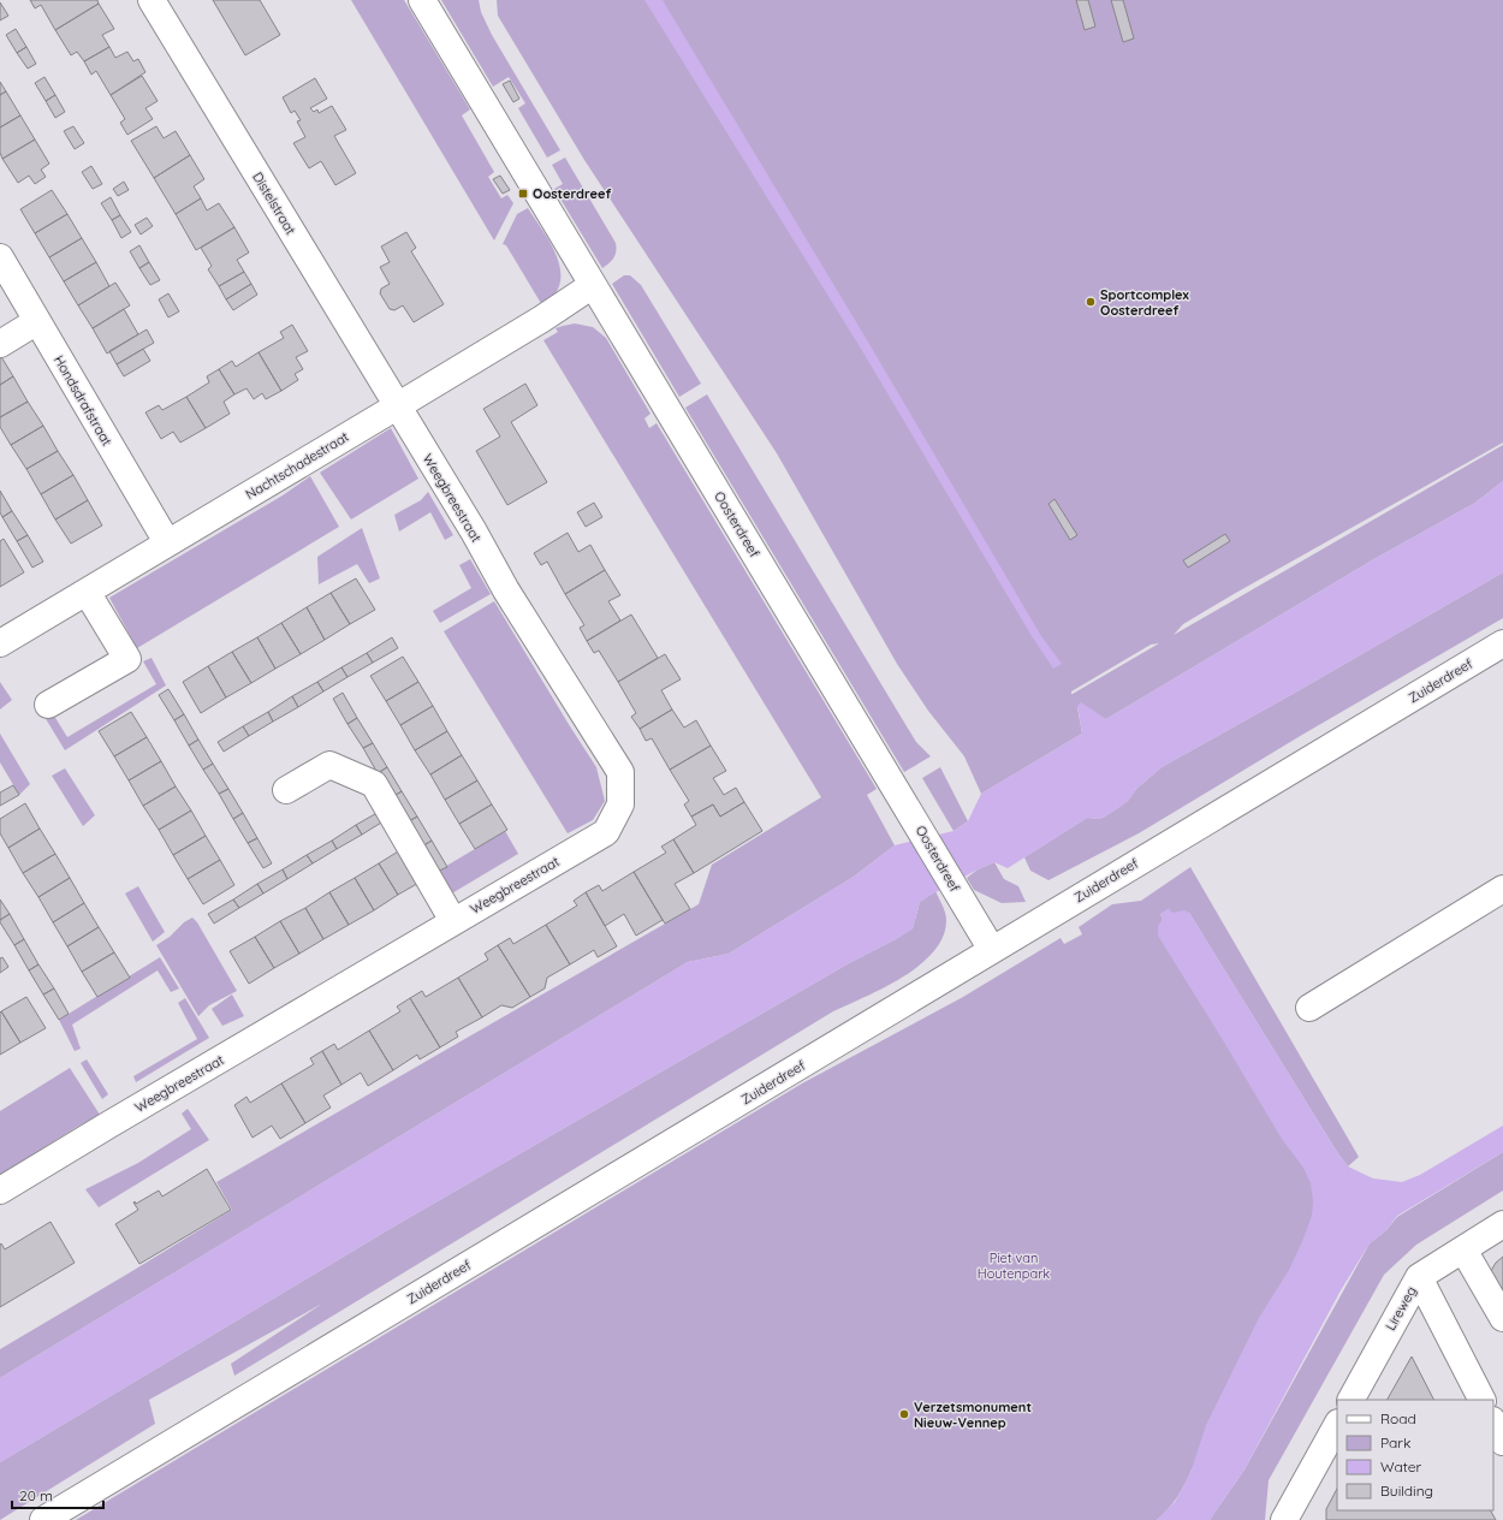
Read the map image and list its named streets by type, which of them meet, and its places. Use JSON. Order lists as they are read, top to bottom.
{
  "streets": {
    "street": [
      "Distelstraat",
      "Hondsdrafstraat",
      "Nachtschadestraat",
      "Weegbreestraat",
      "Oosterdreef",
      "Zuiderdreef",
      "Lireweg"
    ]
  },
  "crossings": [
    ["Distelstraat", "Nachtschadestraat"],
    ["Distelstraat", "Weegbreestraat"],
    ["Hondsdrafstraat", "Nachtschadestraat"],
    ["Nachtschadestraat", "Weegbreestraat"],
    ["Nachtschadestraat", "Oosterdreef"],
    ["Oosterdreef", "Zuiderdreef"]
  ],
  "parks": ["Piet van Houtenpark"],
  "places": {
    "transit": ["Oosterdreef"],
    "other": ["Sportcomplex Oosterdreef", "Verzetsmonument Nieuw-Vennep"]
  },
  "legend": [
    "Road",
    "Park",
    "Water",
    "Building"
  ],
  "scale_bar": "20 m"
}
